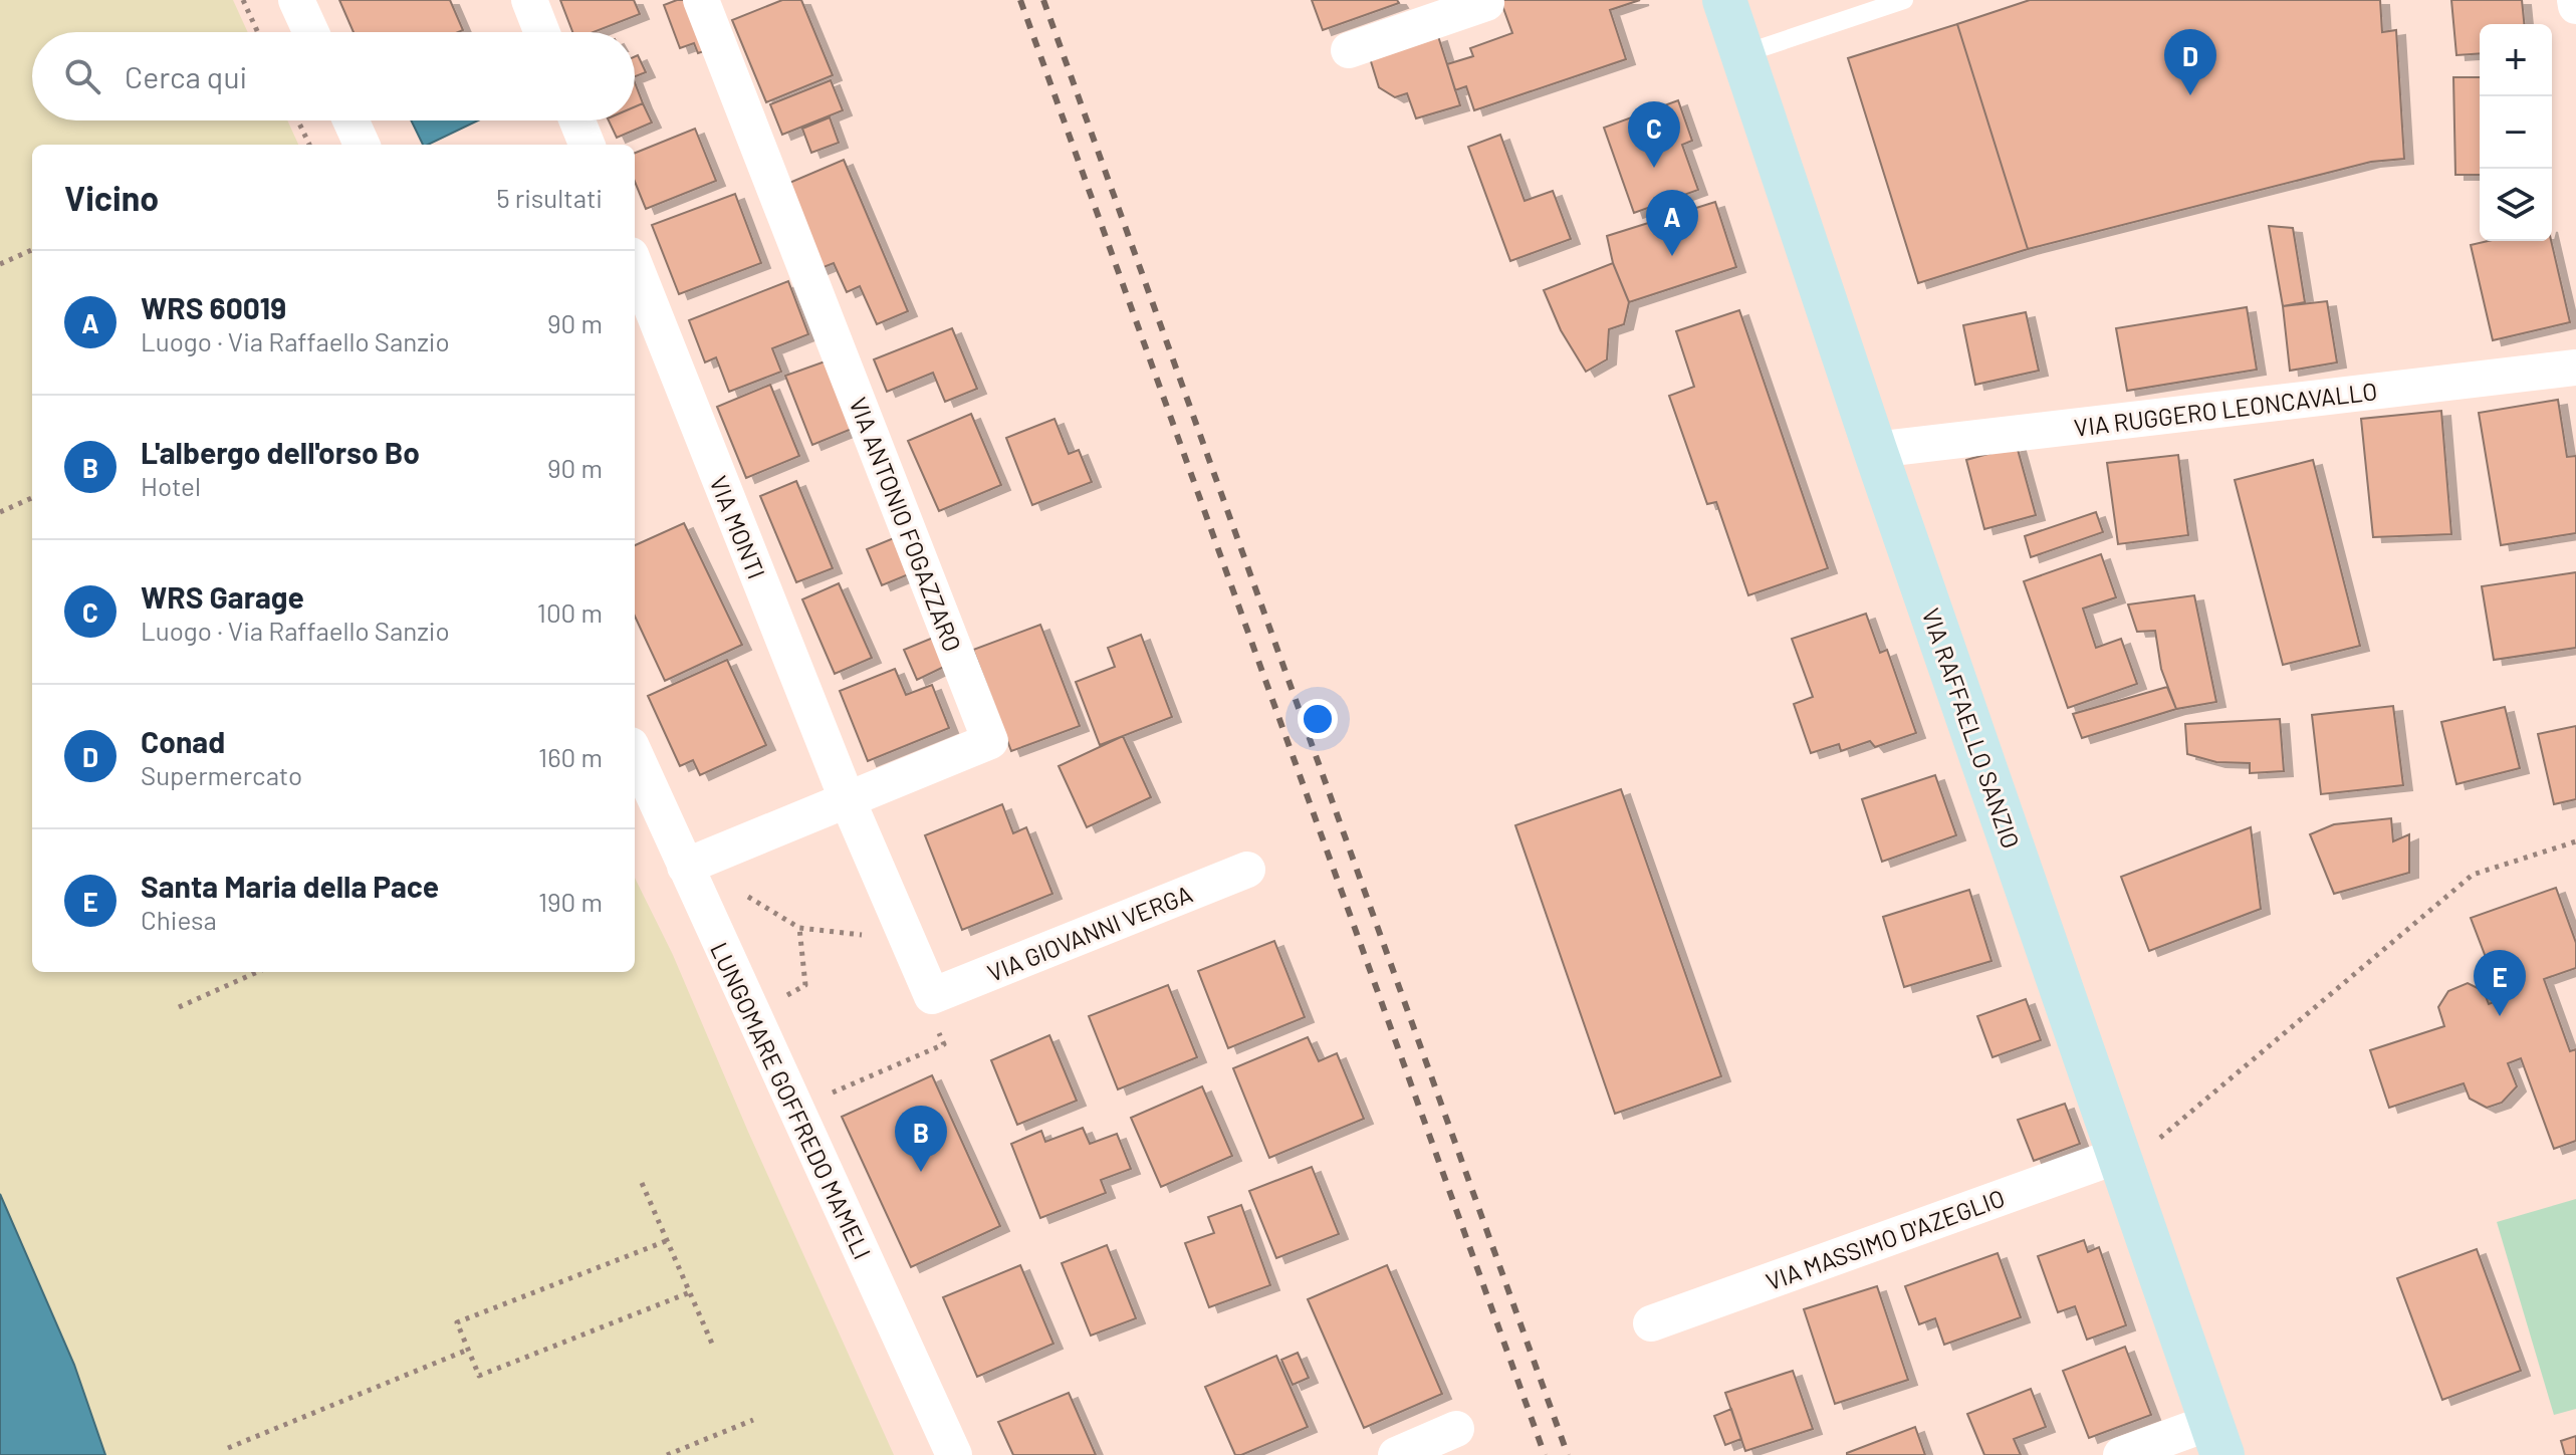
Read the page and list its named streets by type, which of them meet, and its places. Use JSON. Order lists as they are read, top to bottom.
{
  "streets": {
    "main road": ["VIA RAFFAELLO SANZIO"],
    "street": [
      "VIA RUGGERO LEONCAVALLO",
      "VIA ANTONIO FOGAZZARO",
      "VIA MONTI",
      "VIA GIOVANNI VERGA",
      "LUNGOMARE GOFFREDO MAMELI",
      "VIA MASSIMO D'AZEGLIO"
    ]
  },
  "crossings": [
    ["VIA RUGGERO LEONCAVALLO", "VIA RAFFAELLO SANZIO"],
    ["VIA ANTONIO FOGAZZARO", "VIA MONTI"],
    ["VIA ANTONIO FOGAZZARO", "LUNGOMARE GOFFREDO MAMELI"],
    ["VIA MONTI", "VIA GIOVANNI VERGA"],
    ["VIA RAFFAELLO SANZIO", "VIA MASSIMO D'AZEGLIO"]
  ],
  "page": {
    "map_buttons": ["+", "−"],
    "pins": [
      "D",
      "C",
      "A",
      "E",
      "B"
    ],
    "search": "Cerca qui",
    "heading": ["Vicino", "5 risultati"],
    "list": [
      {
        "mark": "A",
        "name": "WRS 60019",
        "note": "Luogo · Via Raffaello Sanzio",
        "value": "90 m"
      },
      {
        "mark": "B",
        "name": "L'albergo dell'orso Bo",
        "note": "Hotel",
        "value": "90 m"
      },
      {
        "mark": "C",
        "name": "WRS Garage",
        "note": "Luogo · Via Raffaello Sanzio",
        "value": "100 m"
      },
      {
        "mark": "D",
        "name": "Conad",
        "note": "Supermercato",
        "value": "160 m"
      },
      {
        "mark": "E",
        "name": "Santa Maria della Pace",
        "note": "Chiesa",
        "value": "190 m"
      }
    ]
  }
}
